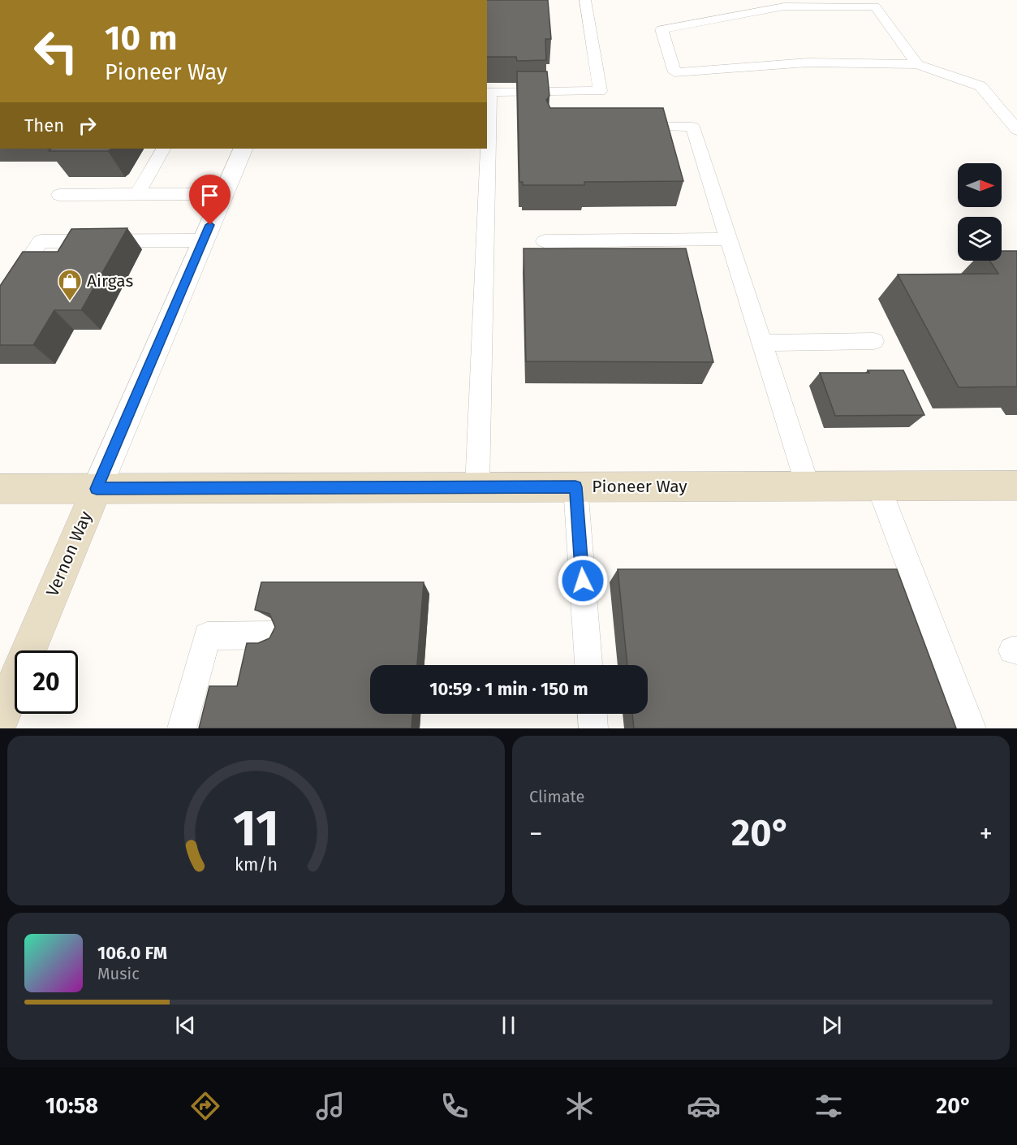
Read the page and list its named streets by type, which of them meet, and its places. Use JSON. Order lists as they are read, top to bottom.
{
  "streets": {
    "main road": ["Pioneer Way", "Vernon Way"]
  },
  "crossings": [
    ["Pioneer Way", "Vernon Way"]
  ],
  "places": {
    "shop": ["Airgas"]
  },
  "north": "right",
  "page": {
    "turn": ["10 m", "Pioneer Way"],
    "then": "Then",
    "limit": "20",
    "trip": "10:59 · 1 min · 150 m",
    "tile": "Climate",
    "heat": ["−", "20°", "+"],
    "song": ["106.0 FM", "Music"],
    "tabs": ["10:58", "20°"],
    "gauge": ["11", "km/h"]
  }
}
